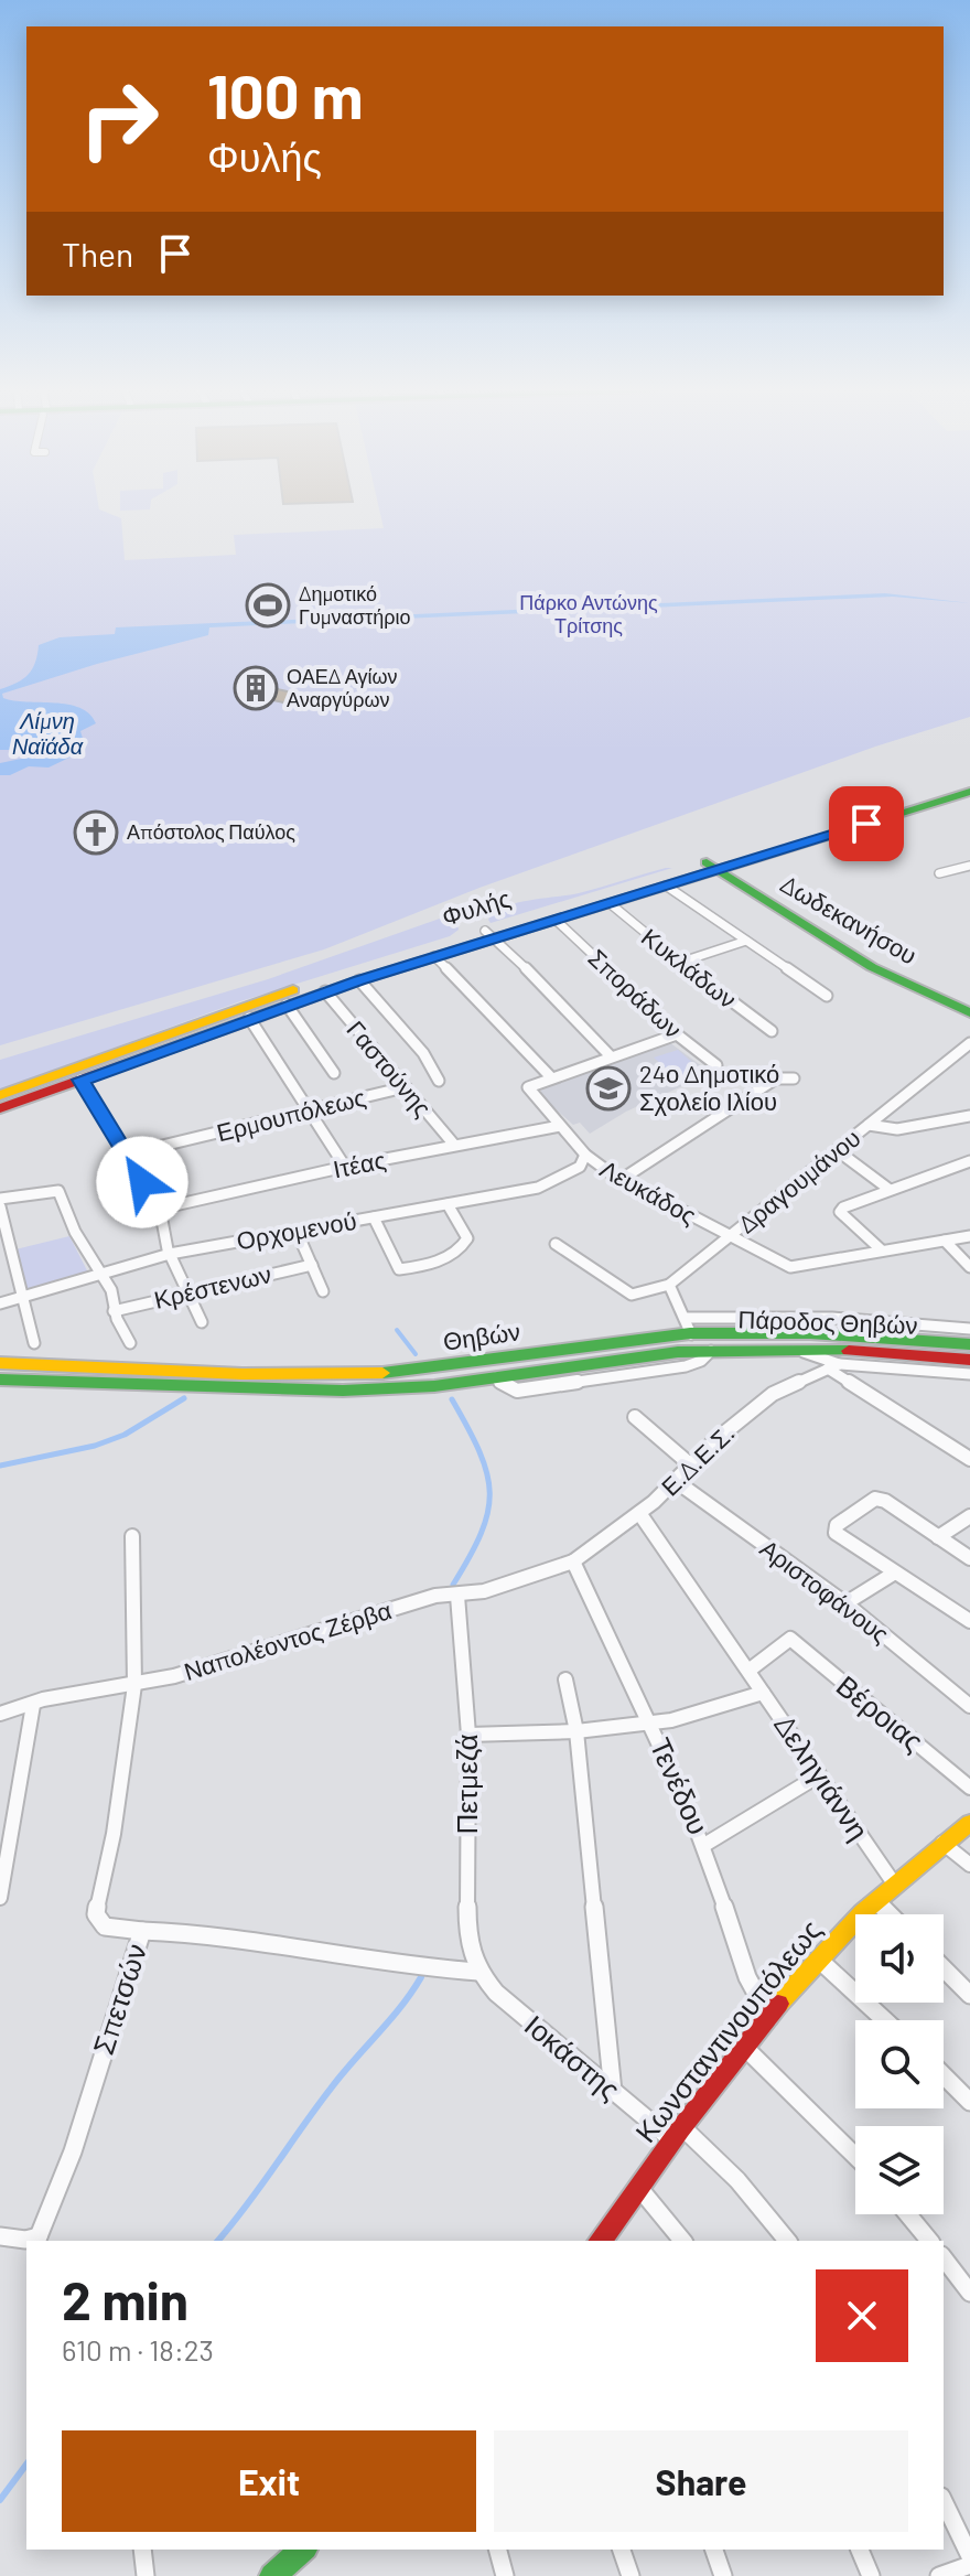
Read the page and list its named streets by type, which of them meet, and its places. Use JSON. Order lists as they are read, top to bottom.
{
  "streets": {
    "main road": [
      "Φυλής",
      "Δωδεκανήσου",
      "Θηβών",
      "Κωνσταντινουπόλεως"
    ],
    "street": [
      "Κυκλάδων",
      "Σποράδων",
      "Γαστούνης",
      "Ερμουπόλεως",
      "Ιτέας",
      "Δραγουμάνου",
      "Λευκάδος",
      "Ορχομενού",
      "Κρέστενων",
      "Πάροδος Θηβών",
      "Ε.Δ.Ε.Σ.",
      "Αριστοφάνους",
      "Ναπολέοντος Ζέρβα",
      "Βέροιας",
      "Δεληγιάννη",
      "Πετμεζά",
      "Τενέδου",
      "Σπετσών",
      "Ιοκάστης"
    ]
  },
  "crossings": [
    ["Φυλής", "Δωδεκανήσου"],
    ["Φυλής", "Κυκλάδων"],
    ["Φυλής", "Σποράδων"],
    ["Φυλής", "Γαστούνης"],
    ["Γαστούνης", "Ερμουπόλεως"],
    ["Γαστούνης", "Ιτέας"],
    ["Ιτέας", "Λευκάδος"],
    ["Δραγουμάνου", "Λευκάδος"],
    ["Λευκάδος", "Ορχομενού"],
    ["Πάροδος Θηβών", "Θηβών"],
    ["Πάροδος Θηβών", "Ε.Δ.Ε.Σ."],
    ["Ε.Δ.Ε.Σ.", "Αριστοφάνους"],
    ["Ε.Δ.Ε.Σ.", "Ναπολέοντος Ζέρβα"],
    ["Ε.Δ.Ε.Σ.", "Δεληγιάννη"],
    ["Ε.Δ.Ε.Σ.", "Τενέδου"],
    ["Ναπολέοντος Ζέρβα", "Πετμεζά"],
    ["Ναπολέοντος Ζέρβα", "Τενέδου"],
    ["Ναπολέοντος Ζέρβα", "Σπετσών"],
    ["Βέροιας", "Δεληγιάννη"],
    ["Δεληγιάννη", "Κωνσταντινουπόλεως"],
    ["Πετμεζά", "Ιοκάστης"],
    ["Τενέδου", "Κωνσταντινουπόλεως"],
    ["Κωνσταντινουπόλεως", "Ιοκάστης"]
  ],
  "water": ["Λίμνη Ναϊάδα"],
  "parks": ["Πάρκο Αντώνης Τρίτσης"],
  "places": {
    "sports": ["Δημοτικό Γυμναστήριο"],
    "building": ["ΟΑΕΔ Αγίων Αναργύρων"],
    "church": ["Απόστολος Παύλος"],
    "school or university": ["24ο Δημοτικό Σχολείο Ιλίου"]
  },
  "page": {
    "turn": ["100 m", "Φυλής"],
    "then": "Then",
    "heading": ["2 min", "610 m · 18:23"],
    "buttons": ["Exit", "Share"]
  }
}
